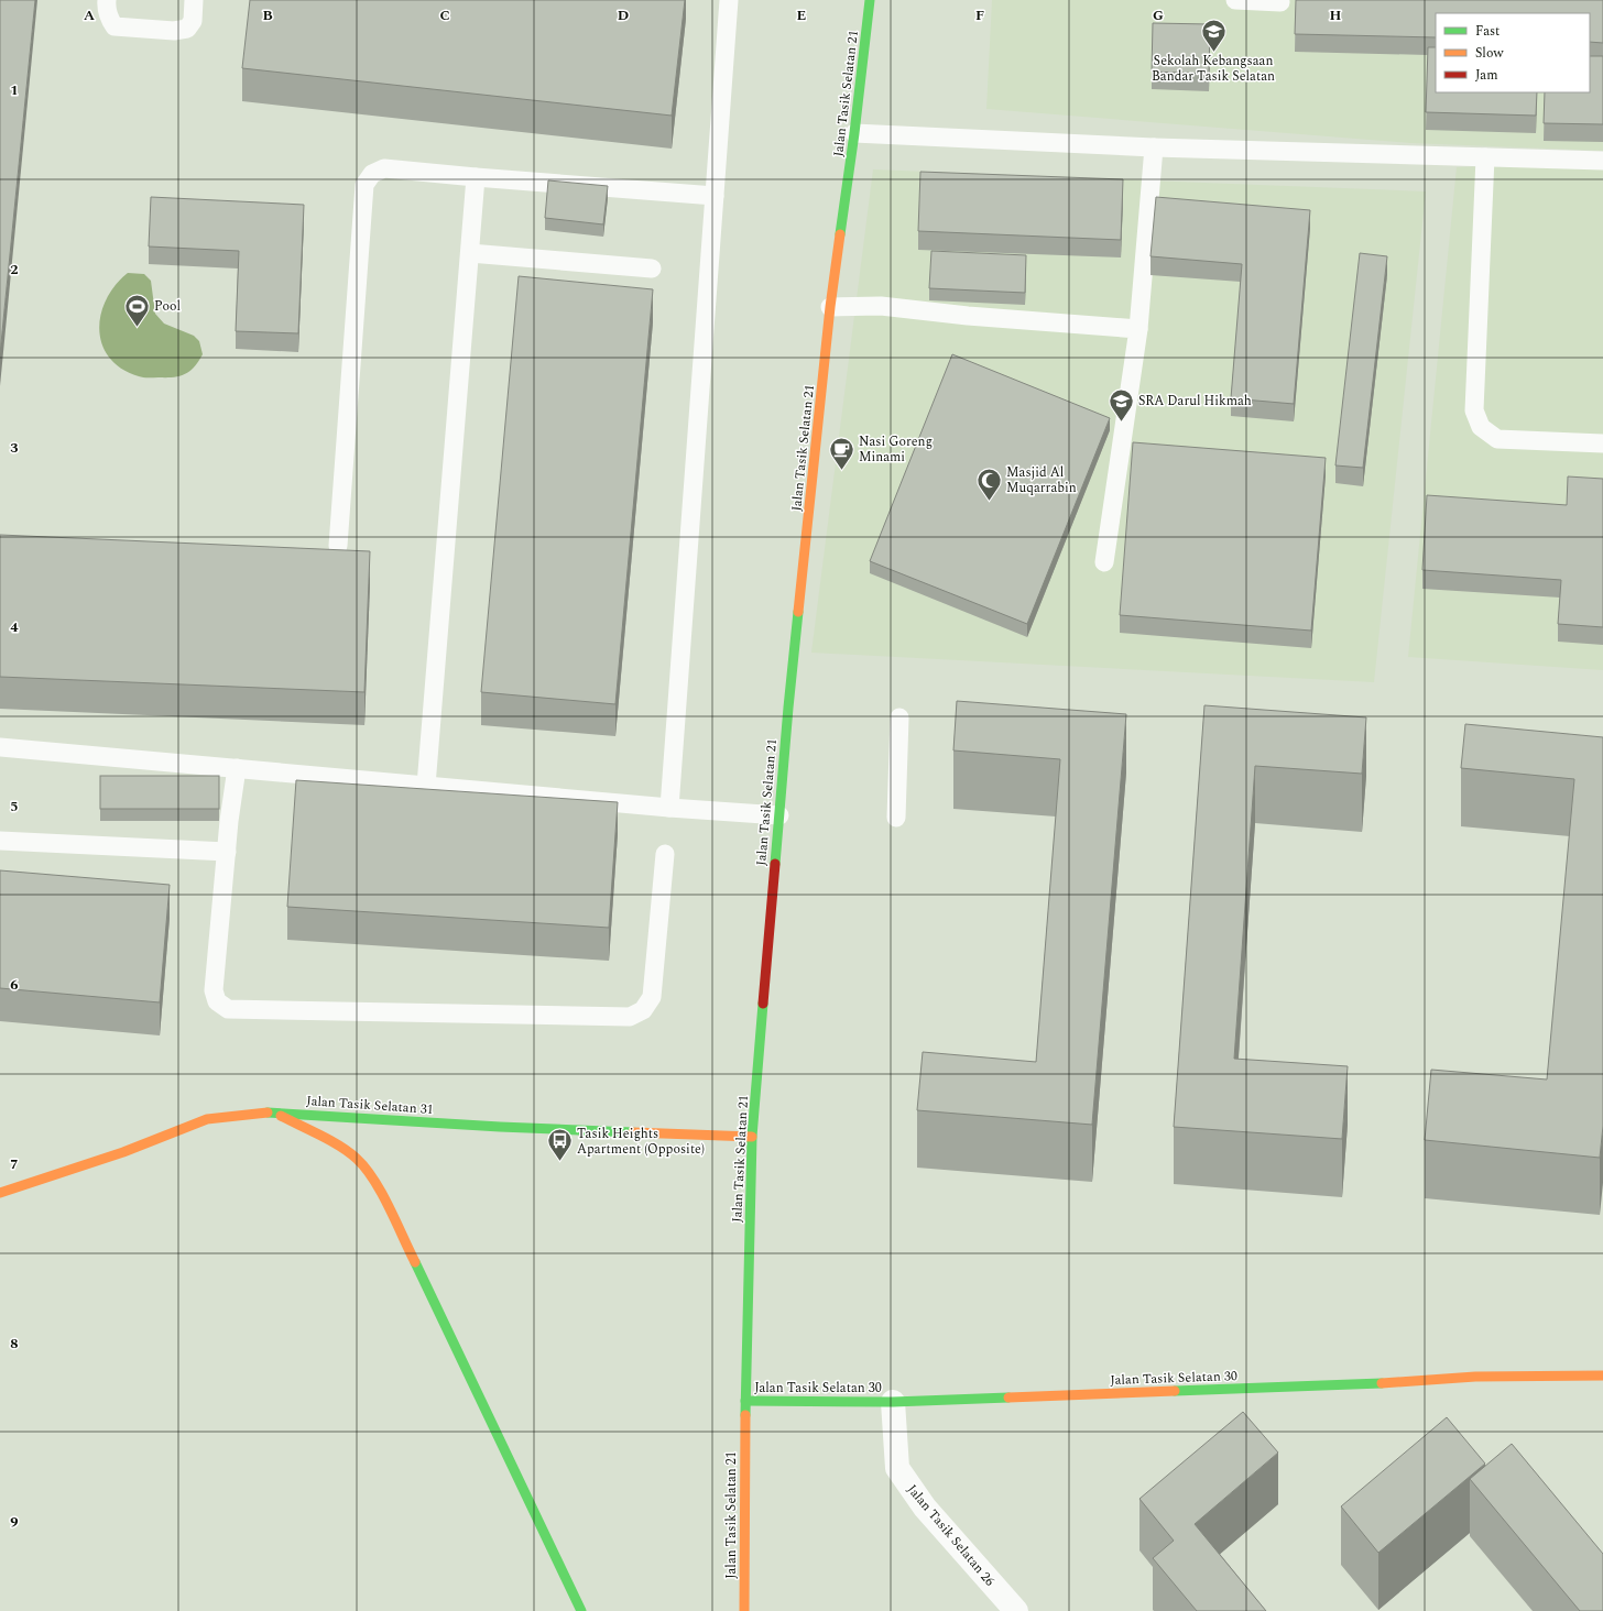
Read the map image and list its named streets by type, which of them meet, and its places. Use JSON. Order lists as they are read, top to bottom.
{
  "streets": {
    "street": [
      "Jalan Tasik Selatan 21",
      "Jalan Tasik Selatan 31",
      "Jalan Tasik Selatan 30",
      "Jalan Tasik Selatan 26"
    ]
  },
  "crossings": [
    ["Jalan Tasik Selatan 21", "Jalan Tasik Selatan 31"],
    ["Jalan Tasik Selatan 21", "Jalan Tasik Selatan 30"],
    ["Jalan Tasik Selatan 30", "Jalan Tasik Selatan 26"]
  ],
  "places": {
    "school or university": ["Sekolah Kebangsaan Bandar Tasik Selatan", "SRA Darul Hikmah"],
    "sports": ["Pool"],
    "cafe": ["Nasi Goreng Minami"],
    "mosque": ["Masjid Al Muqarrabin"],
    "bus stop": ["Tasik Heights Apartment (Opposite)"]
  },
  "legend": ["Fast", "Slow", "Jam"],
  "grid": {
    "columns": [
      "A",
      "B",
      "C",
      "D",
      "E",
      "F",
      "G",
      "H"
    ],
    "rows": [
      "1",
      "2",
      "3",
      "4",
      "5",
      "6",
      "7",
      "8",
      "9"
    ]
  }
}
